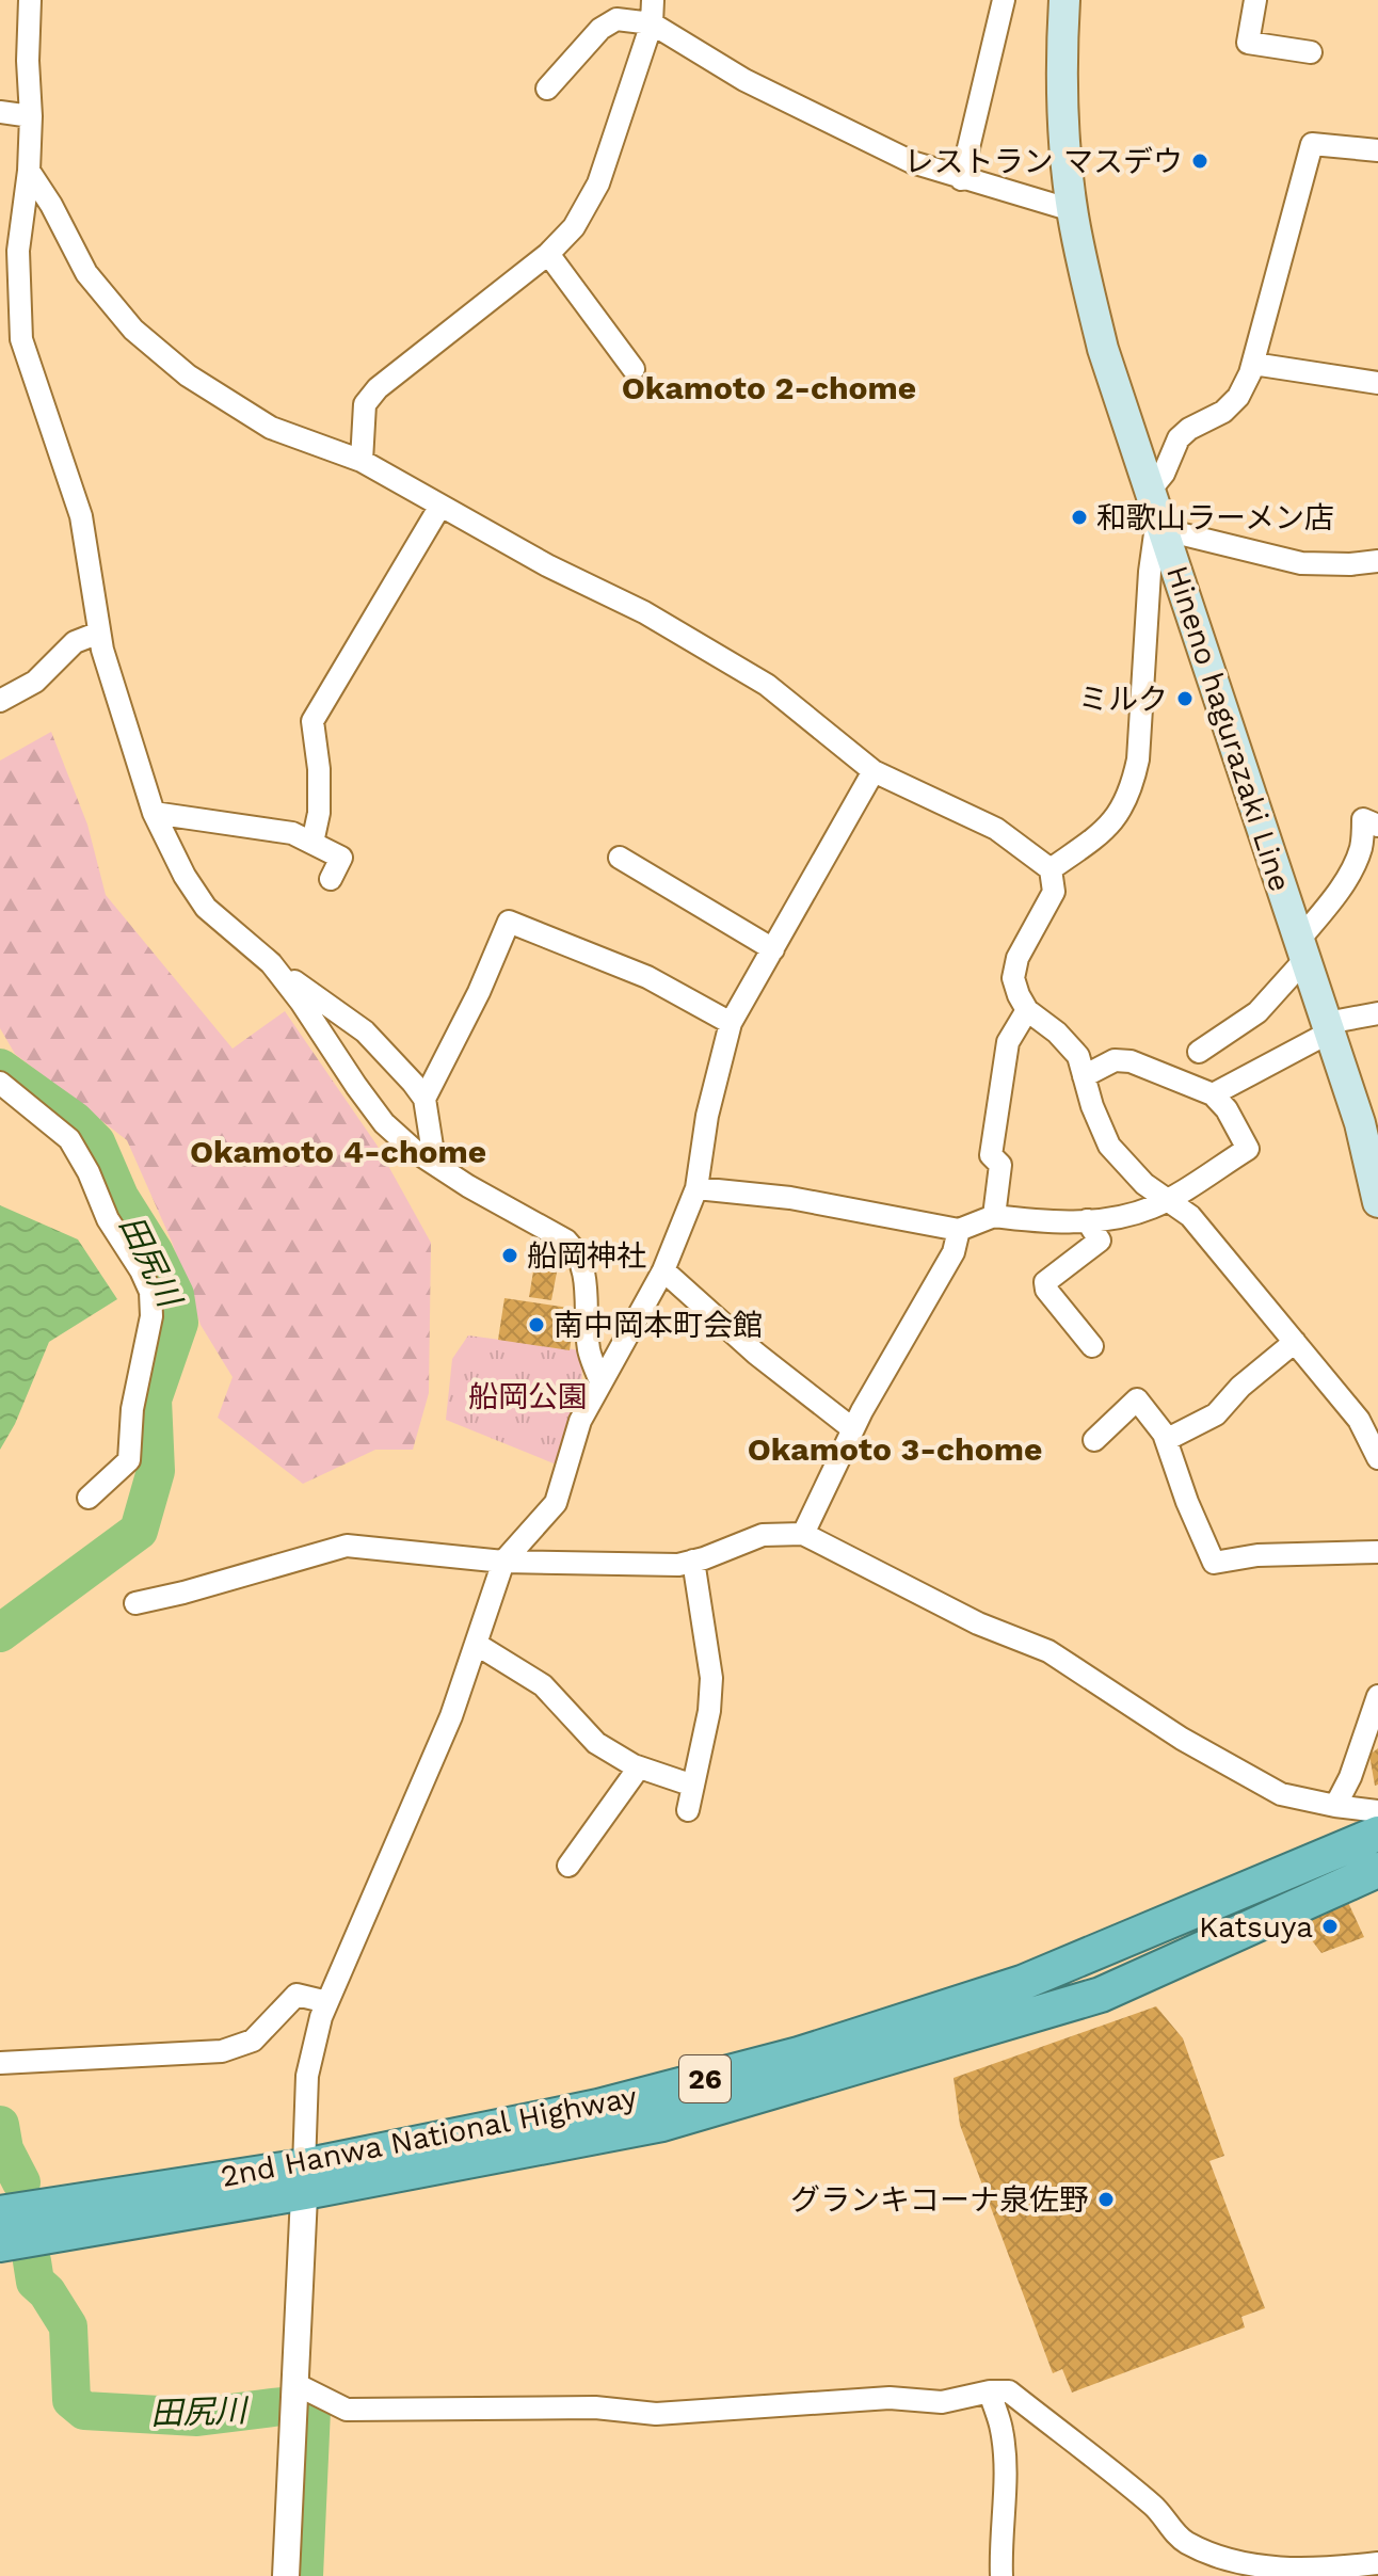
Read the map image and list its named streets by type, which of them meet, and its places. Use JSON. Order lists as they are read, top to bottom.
{
  "streets": {
    "highway": ["26", "2nd Hanwa National Highway"],
    "main road": ["Hineno hagurazaki Line"]
  },
  "districts": ["Okamoto 2-chome", "Okamoto 4-chome", "Okamoto 3-chome"],
  "water": ["田尻川"],
  "parks": ["船岡公園"],
  "places": [
    "レストラン マスデウ",
    "和歌山ラーメン店",
    "ミルク",
    "船岡神社",
    "南中岡本町会館",
    "Katsuya",
    "グランキコーナ泉佐野"
  ]
}
